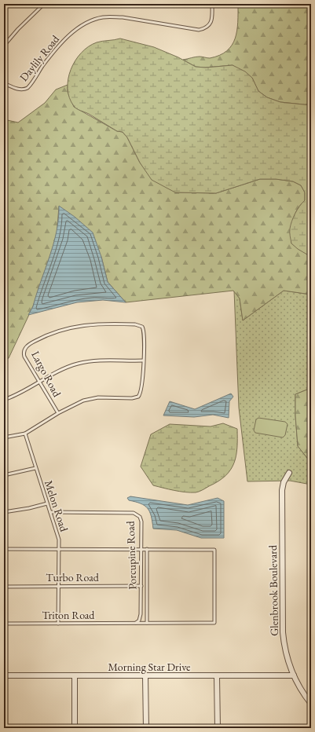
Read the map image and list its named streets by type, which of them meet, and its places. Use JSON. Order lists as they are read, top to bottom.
{
  "streets": {
    "street": ["Glenbrook Boulevard", "Morning Star Drive"],
    "lane": [
      "Daylily Road",
      "Largo Road",
      "Melon Road",
      "Porcupine Road",
      "Turbo Road",
      "Triton Road"
    ]
  },
  "crossings": [
    ["Melon Road", "Porcupine Road"],
    ["Melon Road", "Turbo Road"],
    ["Melon Road", "Triton Road"],
    ["Porcupine Road", "Turbo Road"],
    ["Porcupine Road", "Triton Road"],
    ["Glenbrook Boulevard", "Morning Star Drive"]
  ]
}
